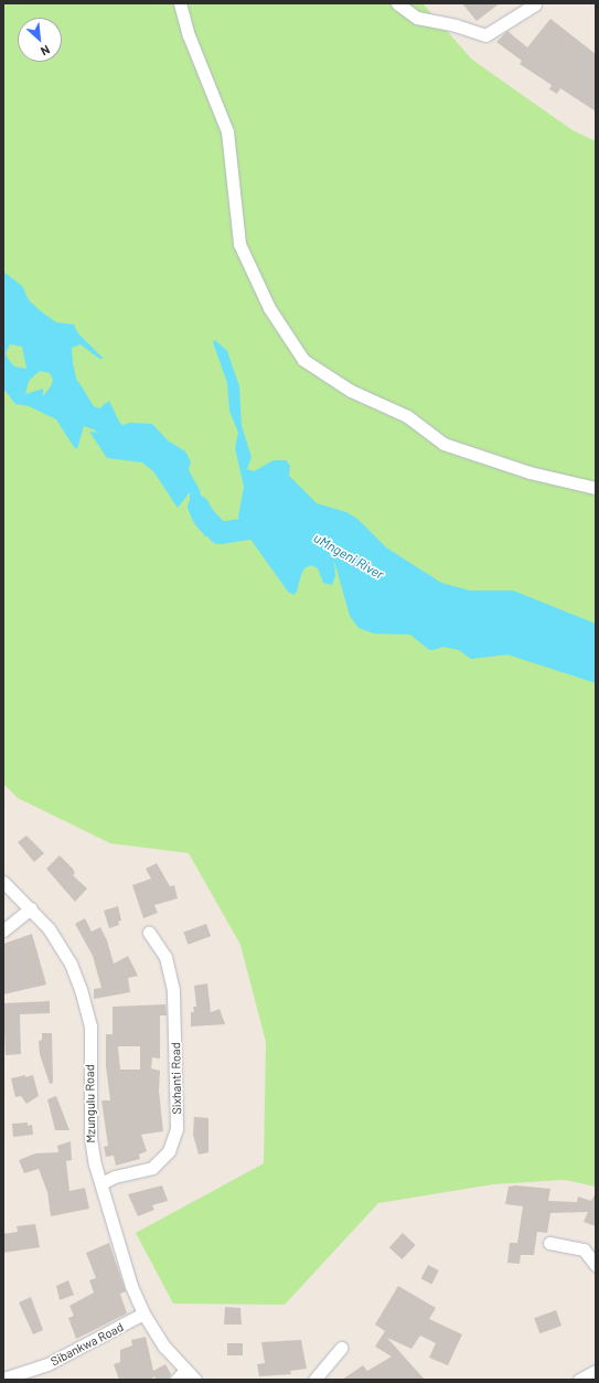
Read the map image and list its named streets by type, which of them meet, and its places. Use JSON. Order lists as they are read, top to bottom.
{
  "streets": {
    "street": ["Sixhanti Road", "Mzungulu Road", "Sibankwa Road"]
  },
  "crossings": [
    ["Sixhanti Road", "Mzungulu Road"],
    ["Mzungulu Road", "Sibankwa Road"]
  ],
  "water": ["uMngeni River"],
  "north": "bottom right"
}
